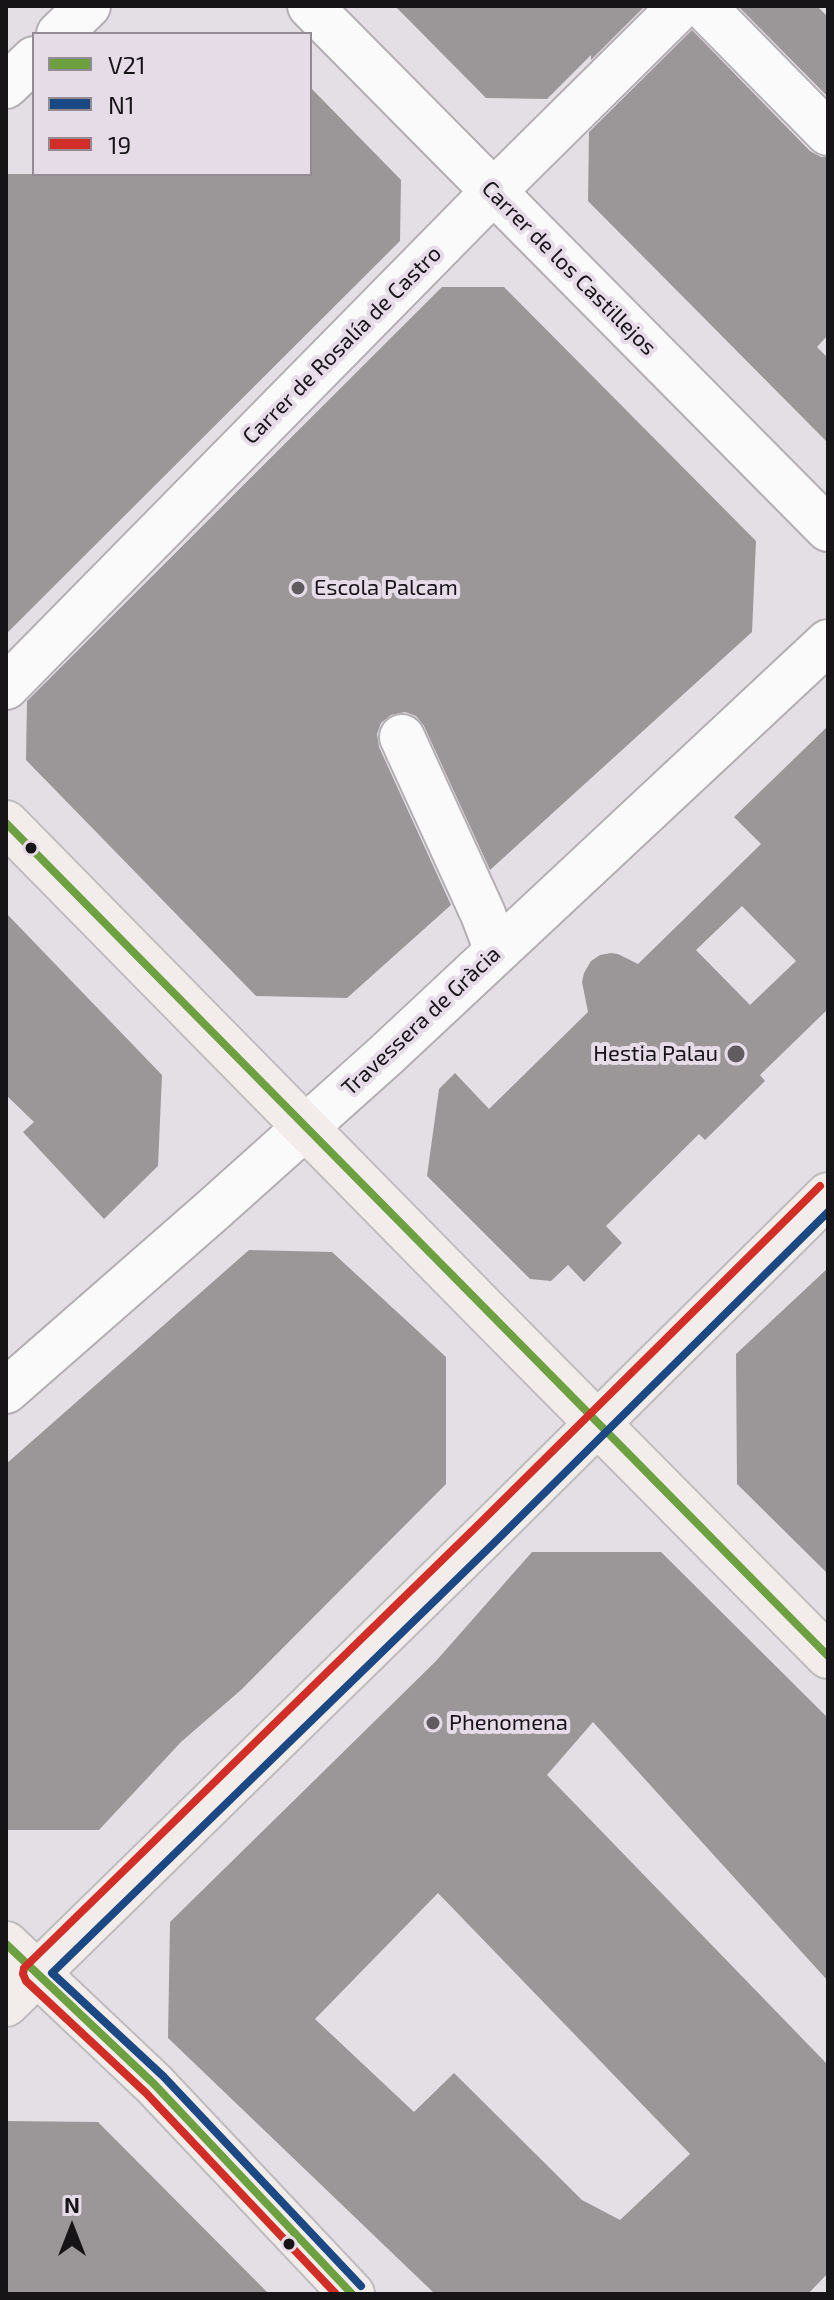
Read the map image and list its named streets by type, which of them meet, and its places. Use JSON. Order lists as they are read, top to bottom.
{
  "streets": {
    "street": ["Carrer de los Castillejos", "Carrer de Rosalía de Castro", "Travessera de Gràcia"]
  },
  "crossings": [
    ["Carrer de los Castillejos", "Carrer de Rosalía de Castro"]
  ],
  "places": ["Escola Palcam", "Hestia Palau", "Phenomena"],
  "lines": ["transit line V21", "transit line 19", "transit line N1"],
  "legend": ["V21", "N1", "19"],
  "north": "top"
}
